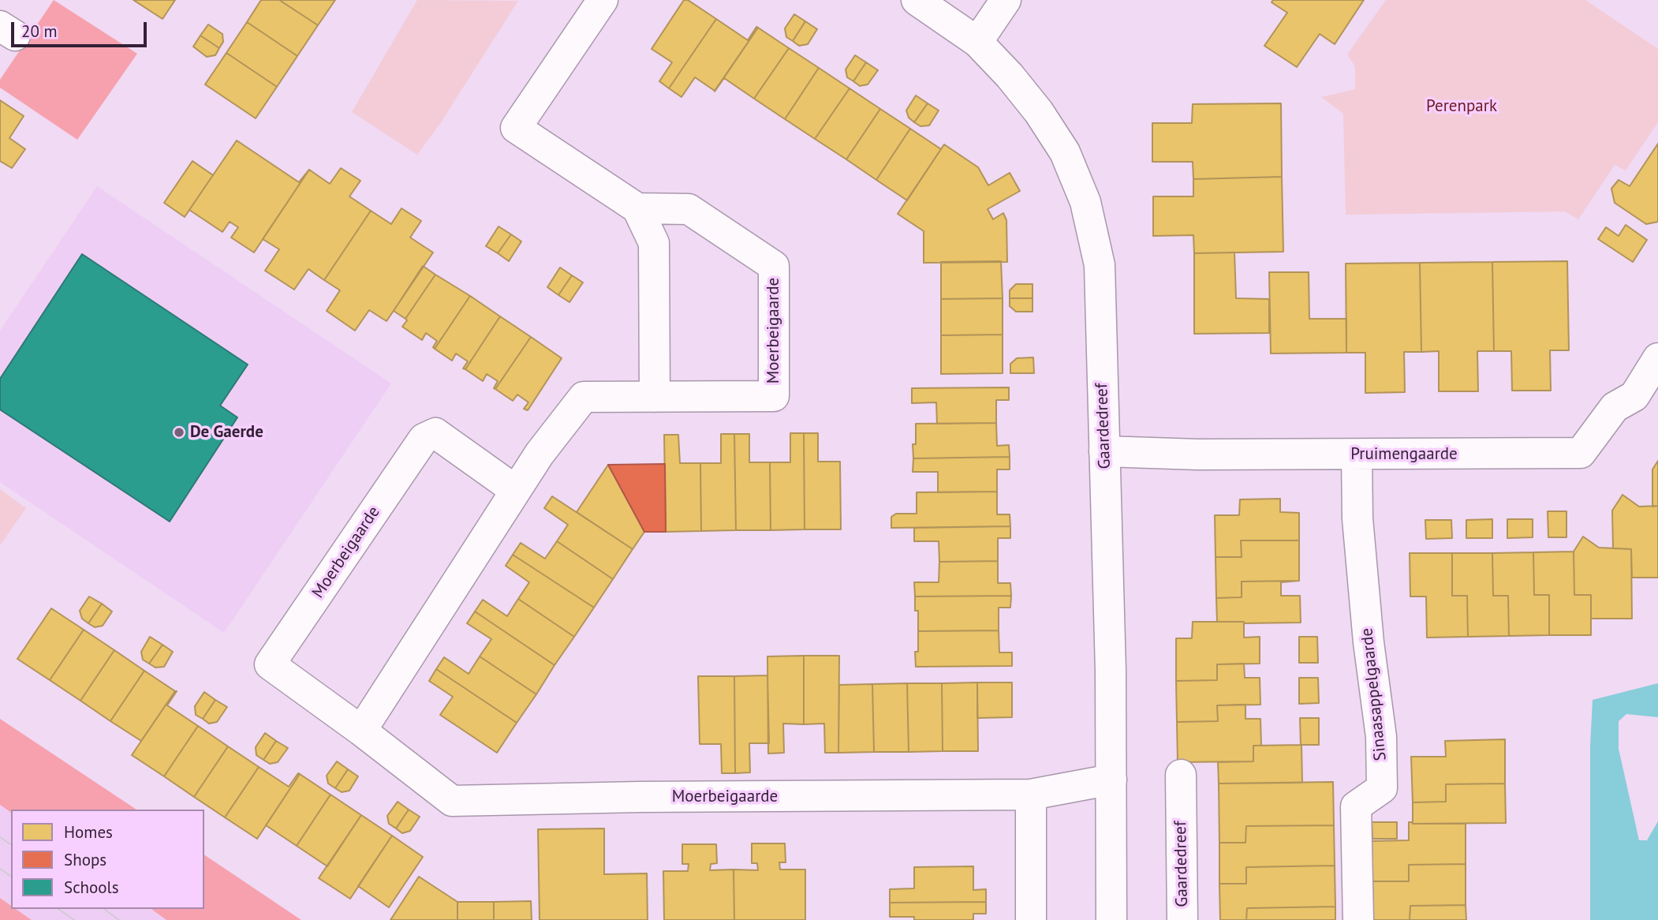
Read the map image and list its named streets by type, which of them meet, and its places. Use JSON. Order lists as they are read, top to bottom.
{
  "streets": {
    "street": [
      "Moerbeigaarde",
      "Gaardedreef",
      "Pruimengaarde",
      "Sinaasappelgaarde"
    ]
  },
  "crossings": [
    ["Moerbeigaarde", "Gaardedreef"],
    ["Gaardedreef", "Pruimengaarde"],
    ["Pruimengaarde", "Sinaasappelgaarde"]
  ],
  "parks": ["Perenpark"],
  "places": ["De Gaerde"],
  "legend": ["Homes", "Shops", "Schools"],
  "scale_bar": "20 m"
}
